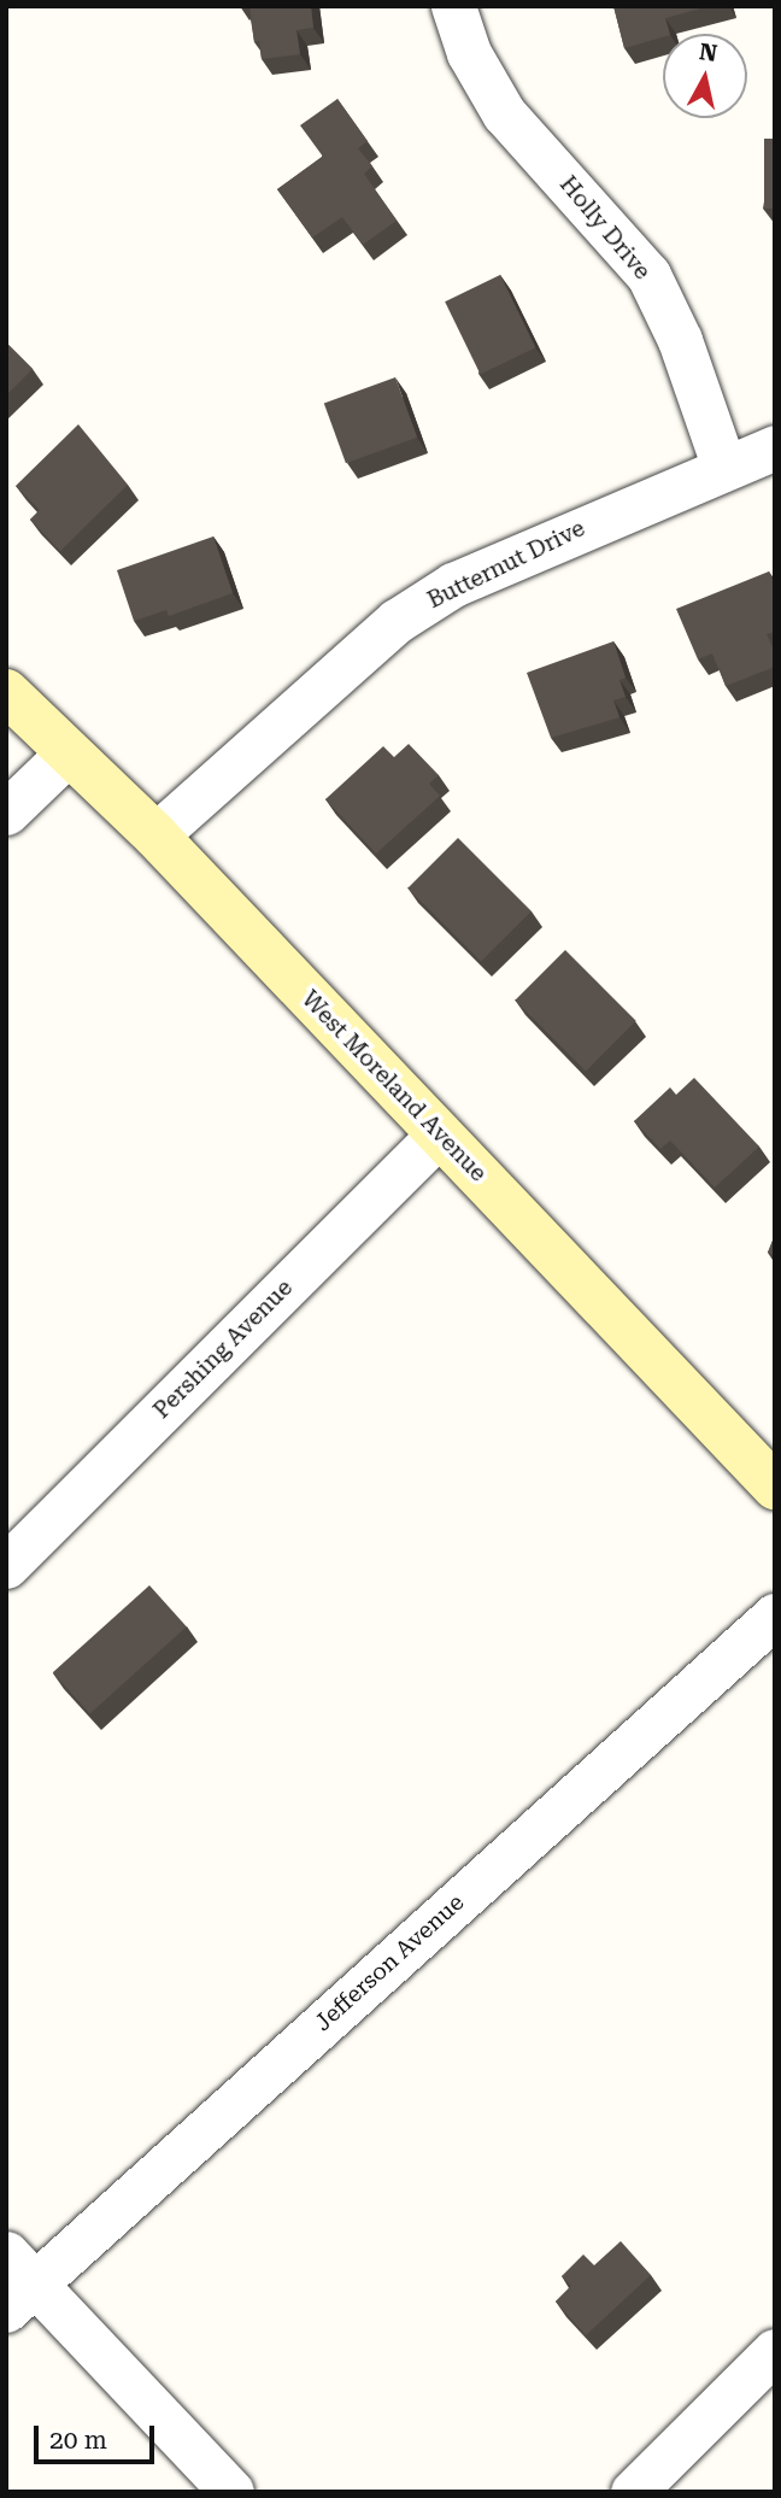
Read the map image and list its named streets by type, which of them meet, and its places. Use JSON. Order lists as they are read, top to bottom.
{
  "streets": {
    "street": [
      "Holly Drive",
      "Butternut Drive",
      "West Moreland Avenue",
      "Pershing Avenue",
      "Jefferson Avenue"
    ]
  },
  "crossings": [
    ["Holly Drive", "Butternut Drive"],
    ["Butternut Drive", "West Moreland Avenue"],
    ["West Moreland Avenue", "Pershing Avenue"]
  ],
  "scale_bar": "20 m",
  "north": "top"
}
